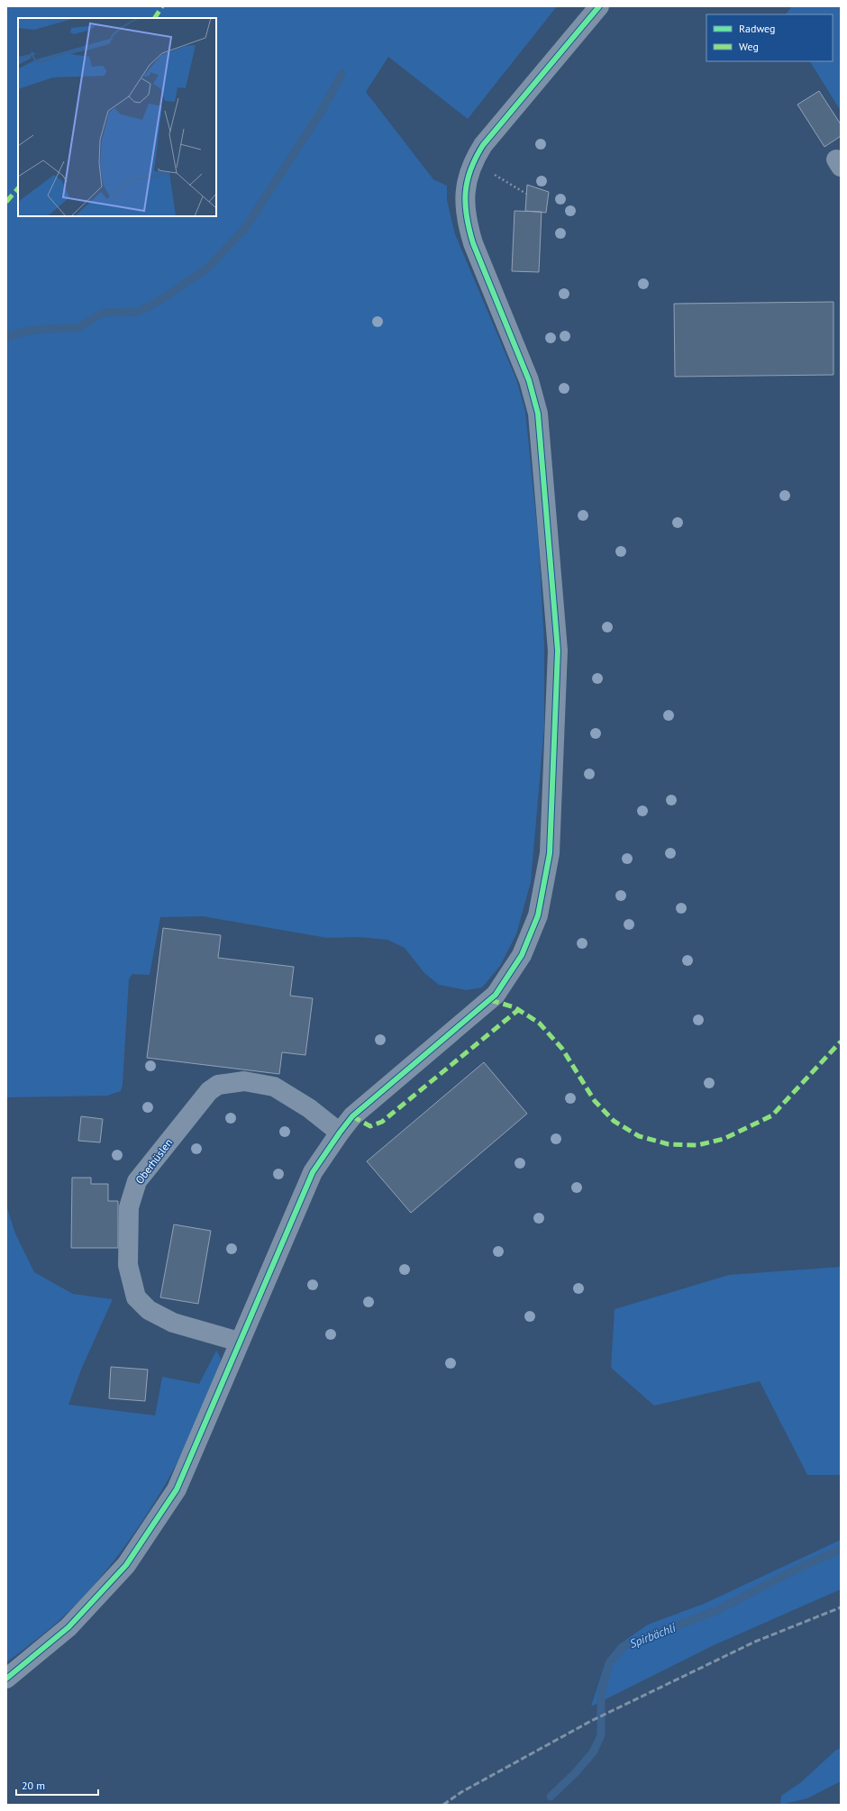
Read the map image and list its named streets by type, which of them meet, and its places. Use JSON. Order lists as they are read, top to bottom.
{
  "streets": {
    "street": ["Oberhüslen"]
  },
  "water": ["Spirbächli"],
  "legend": ["Radweg", "Weg"],
  "scale_bar": "20 m"
}
